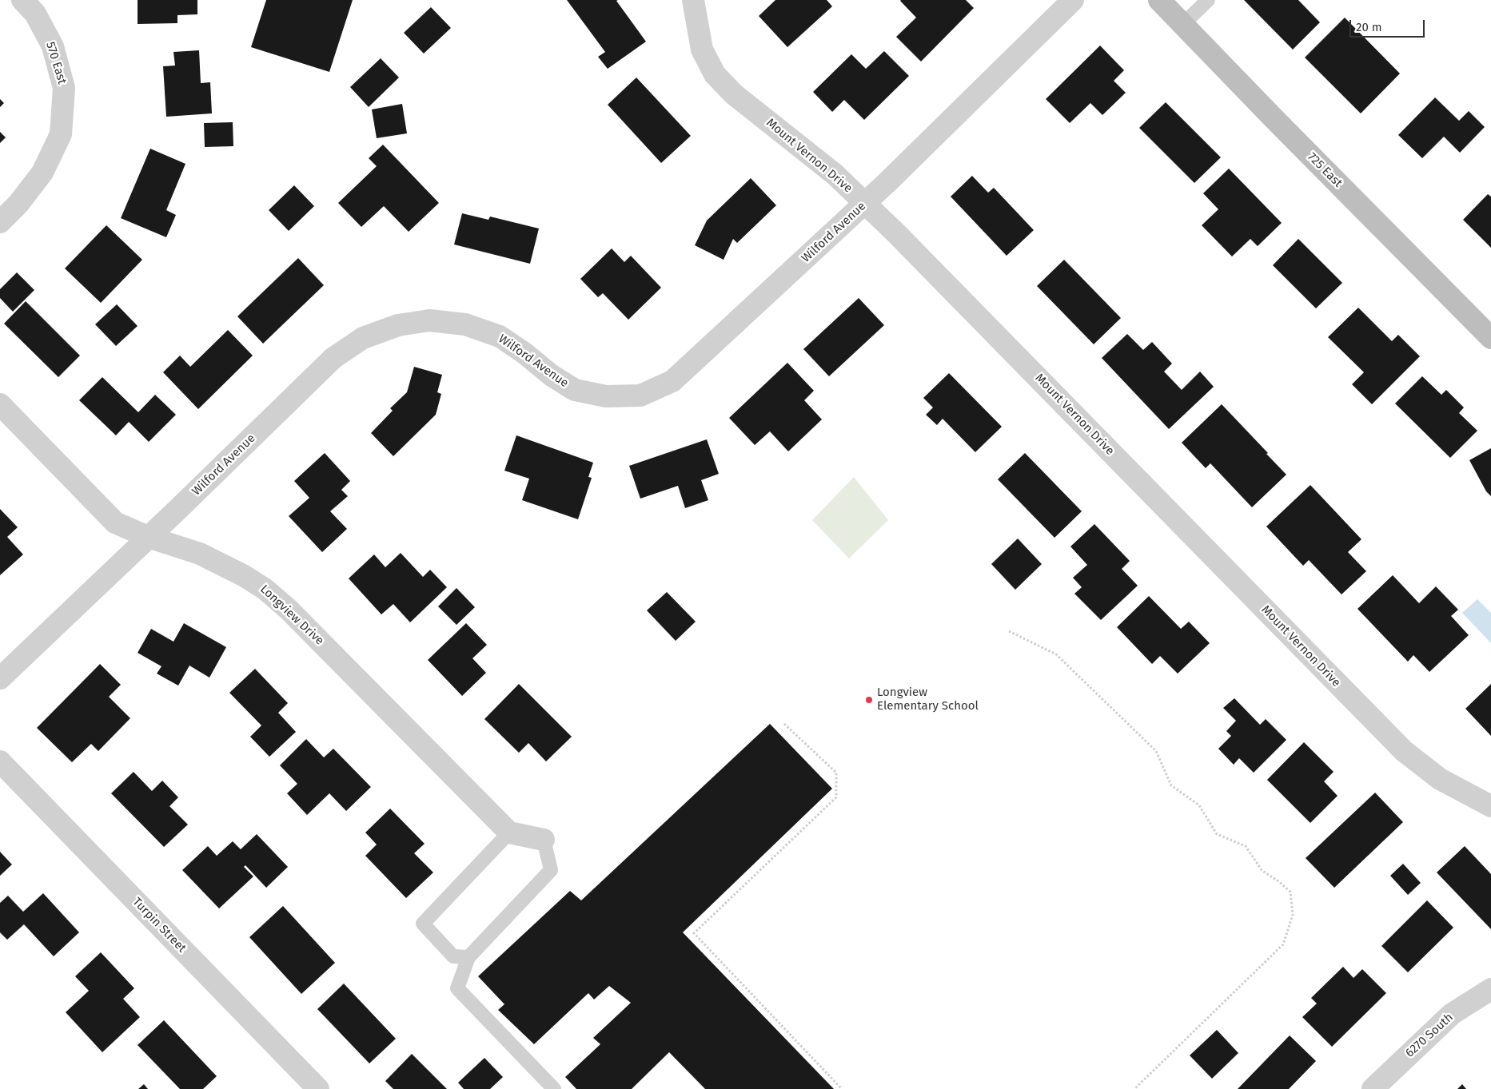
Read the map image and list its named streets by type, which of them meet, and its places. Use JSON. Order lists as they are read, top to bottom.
{
  "streets": {
    "street": [
      "570 East",
      "Mount Vernon Drive",
      "725 East",
      "Wilford Avenue",
      "Longview Drive",
      "Turpin Street",
      "6270 South"
    ]
  },
  "crossings": [
    ["Mount Vernon Drive", "Wilford Avenue"],
    ["Wilford Avenue", "Longview Drive"]
  ],
  "places": ["Longview Elementary School"],
  "scale_bar": "20 m"
}
